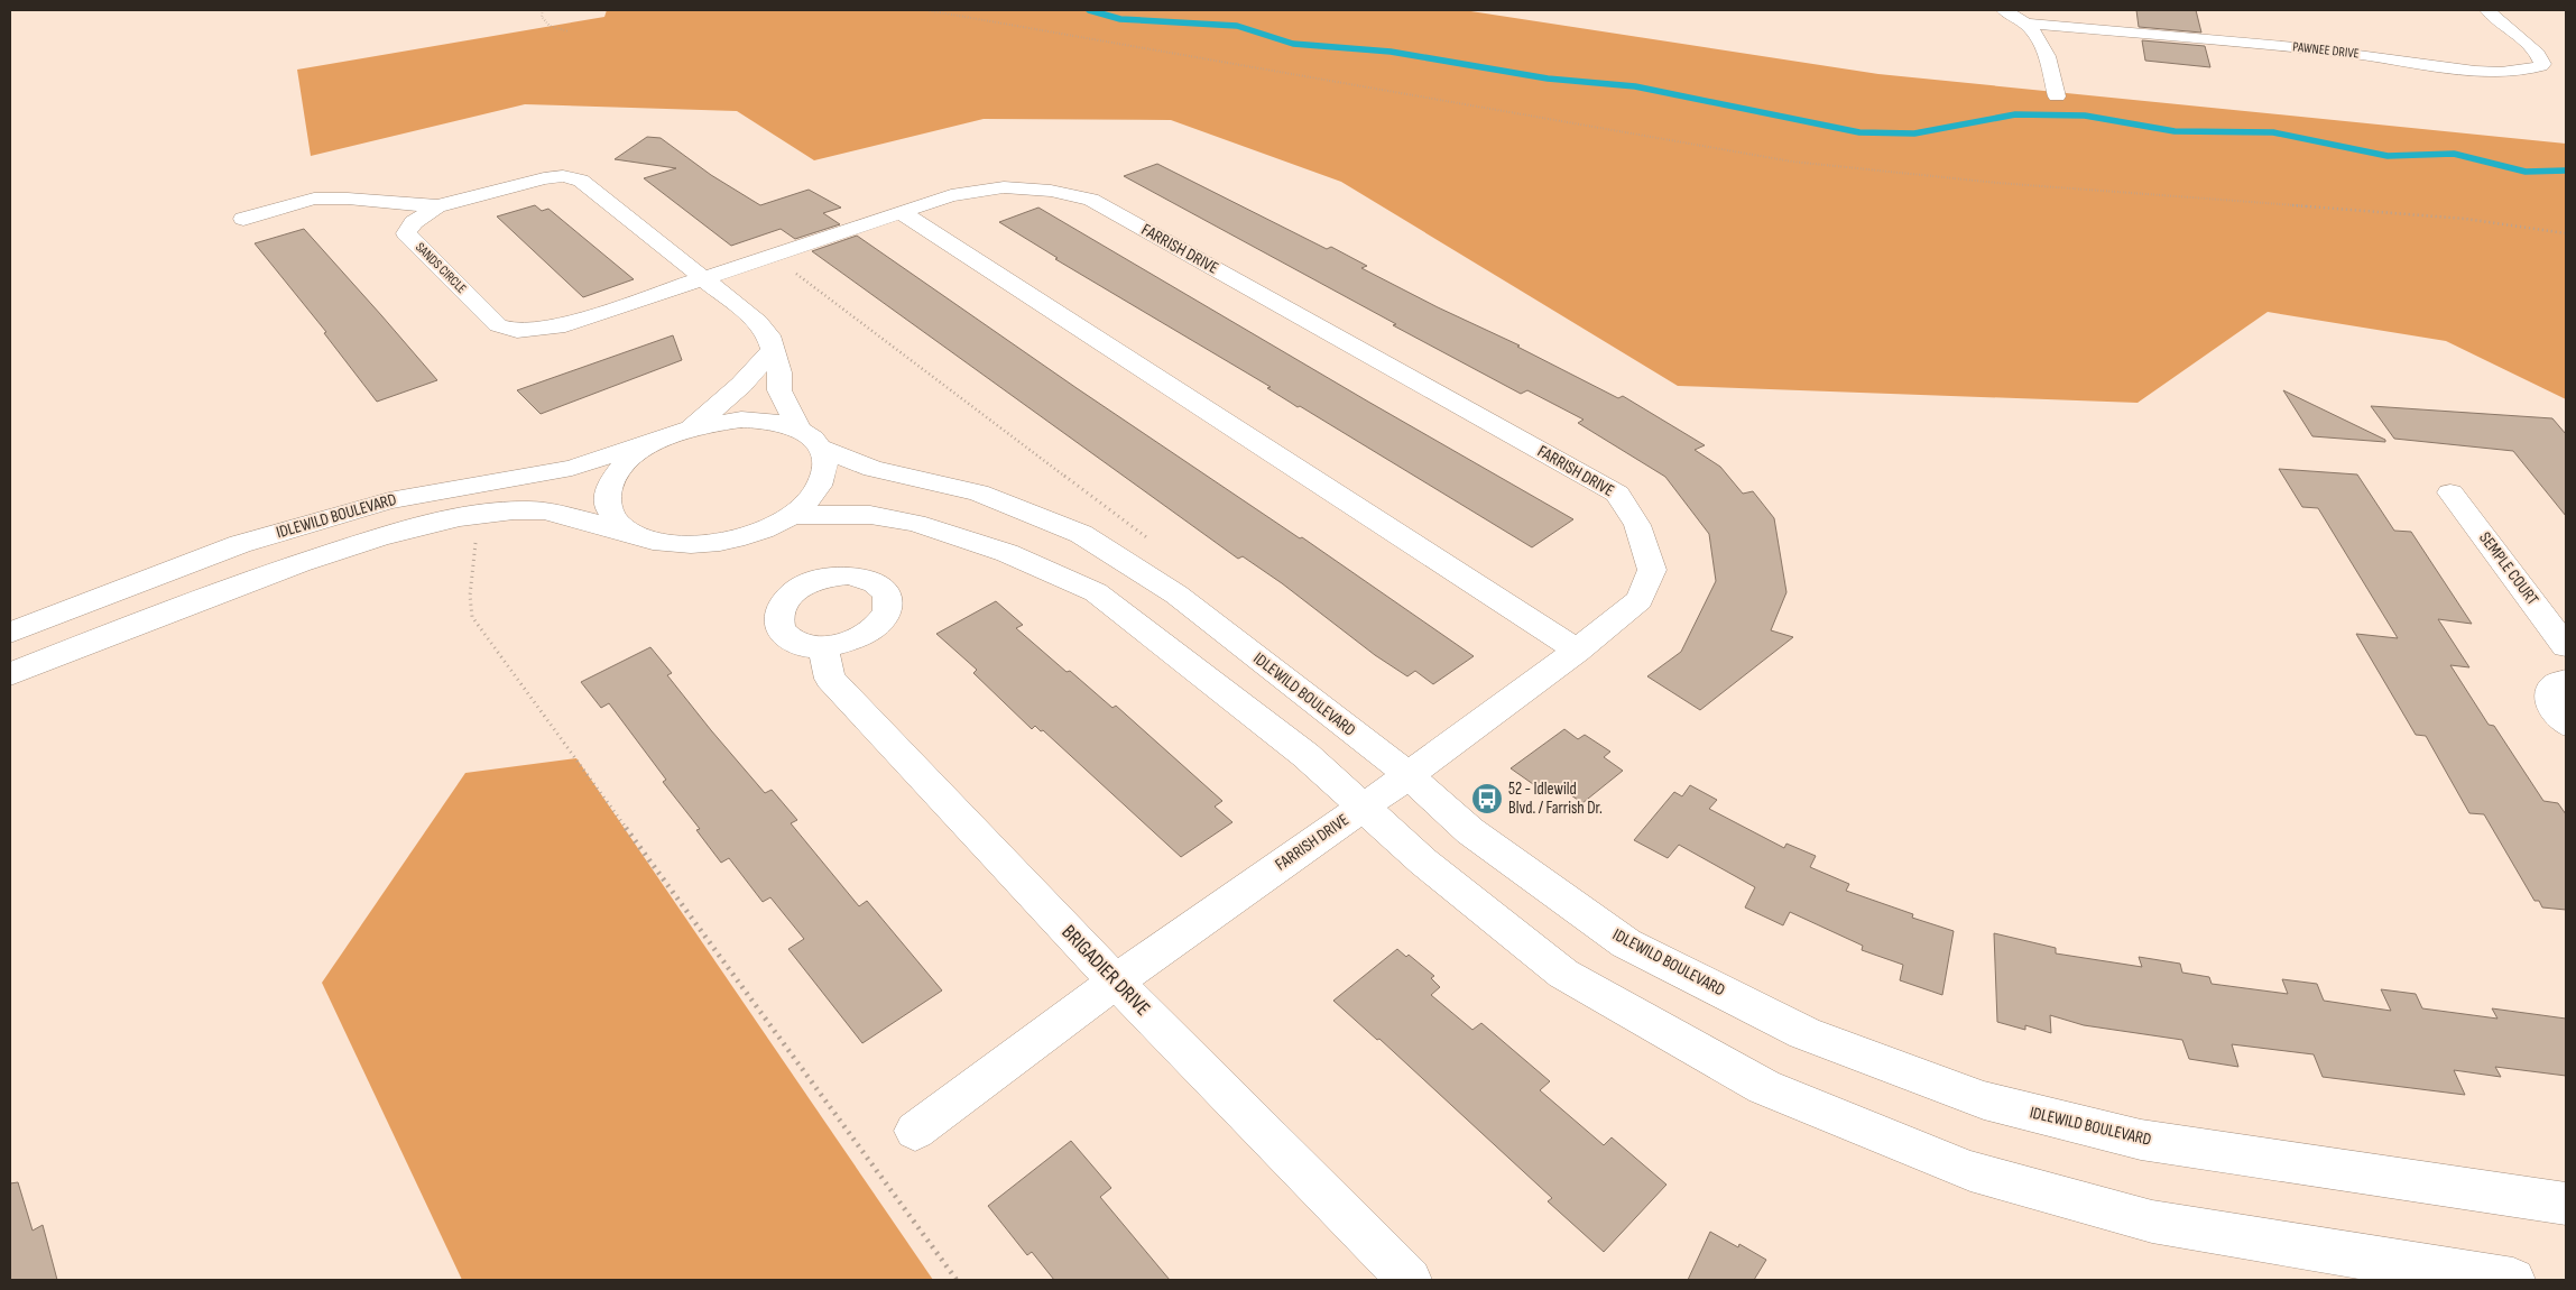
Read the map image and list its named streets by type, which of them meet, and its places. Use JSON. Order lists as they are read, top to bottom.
{
  "streets": {
    "street": [
      "PAWNEE DRIVE",
      "FARRISH DRIVE",
      "SANDS CIRCLE",
      "IDLEWILD BOULEVARD",
      "SEMPLE COURT",
      "BRIGADIER DRIVE"
    ]
  },
  "crossings": [
    ["FARRISH DRIVE", "SANDS CIRCLE"],
    ["FARRISH DRIVE", "IDLEWILD BOULEVARD"],
    ["FARRISH DRIVE", "BRIGADIER DRIVE"],
    ["SANDS CIRCLE", "IDLEWILD BOULEVARD"]
  ],
  "places": {
    "bus stop": ["52 - Idlewild Blvd. / Farrish Dr."]
  }
}
